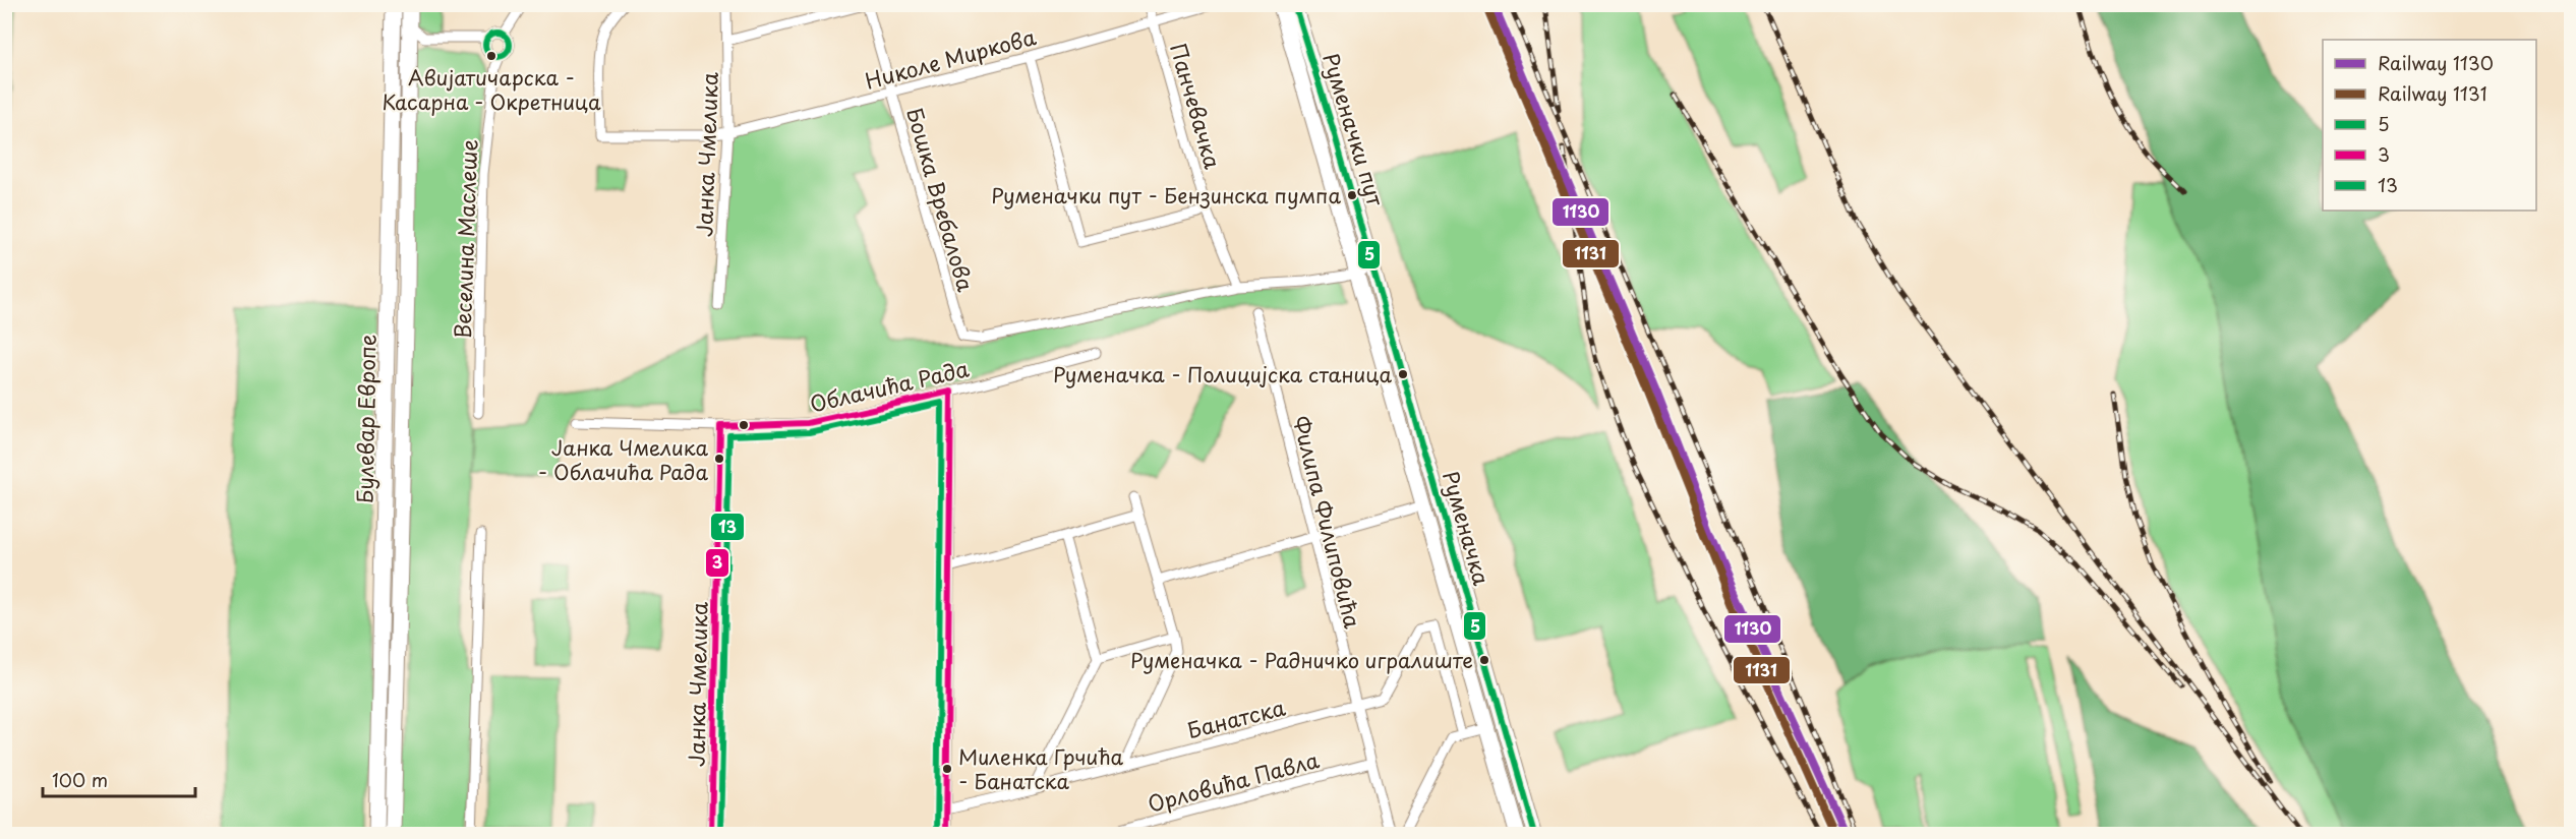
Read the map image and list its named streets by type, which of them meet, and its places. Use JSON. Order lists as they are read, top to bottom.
{
  "streets": {
    "main road": ["Руменачки пут", "Булевар Европе", "Руменачка"],
    "street": [
      "Николе Миркова",
      "Панчевачка",
      "Јанка Чмелика",
      "Бошка Вребалова",
      "Веселина Маслеше",
      "Облачића Рада",
      "Филипа Филиповића",
      "Банатска",
      "Орловића Павла"
    ]
  },
  "crossings": [
    ["Николе Миркова", "Панчевачка"],
    ["Николе Миркова", "Јанка Чмелика"],
    ["Николе Миркова", "Бошка Вребалова"],
    ["Панчевачка", "Облачића Рада"],
    ["Руменачки пут", "Облачића Рада"],
    ["Руменачки пут", "Руменачка"],
    ["Јанка Чмелика", "Облачића Рада"],
    ["Бошка Вребалова", "Облачића Рада"],
    ["Облачића Рада", "Руменачка"],
    ["Филипа Филиповића", "Банатска"],
    ["Филипа Филиповића", "Орловића Павла"]
  ],
  "places": [
    "Авијатичарска - Касарна - Окретница",
    "Руменачки пут - Бензинска пумпа",
    "Руменачка - Полицијска станица",
    "Јанка Чмелика - Облачића Рада",
    "Руменачка - Радничко игралиште",
    "Миленка Грчића - Банатска"
  ],
  "lines": [
    "rail line 1130",
    "rail line 1131",
    "transit line 5",
    "transit line 3",
    "transit line 13"
  ],
  "legend": [
    "Railway 1130",
    "Railway 1131",
    "5",
    "3",
    "13"
  ],
  "scale_bar": "100 m"
}
